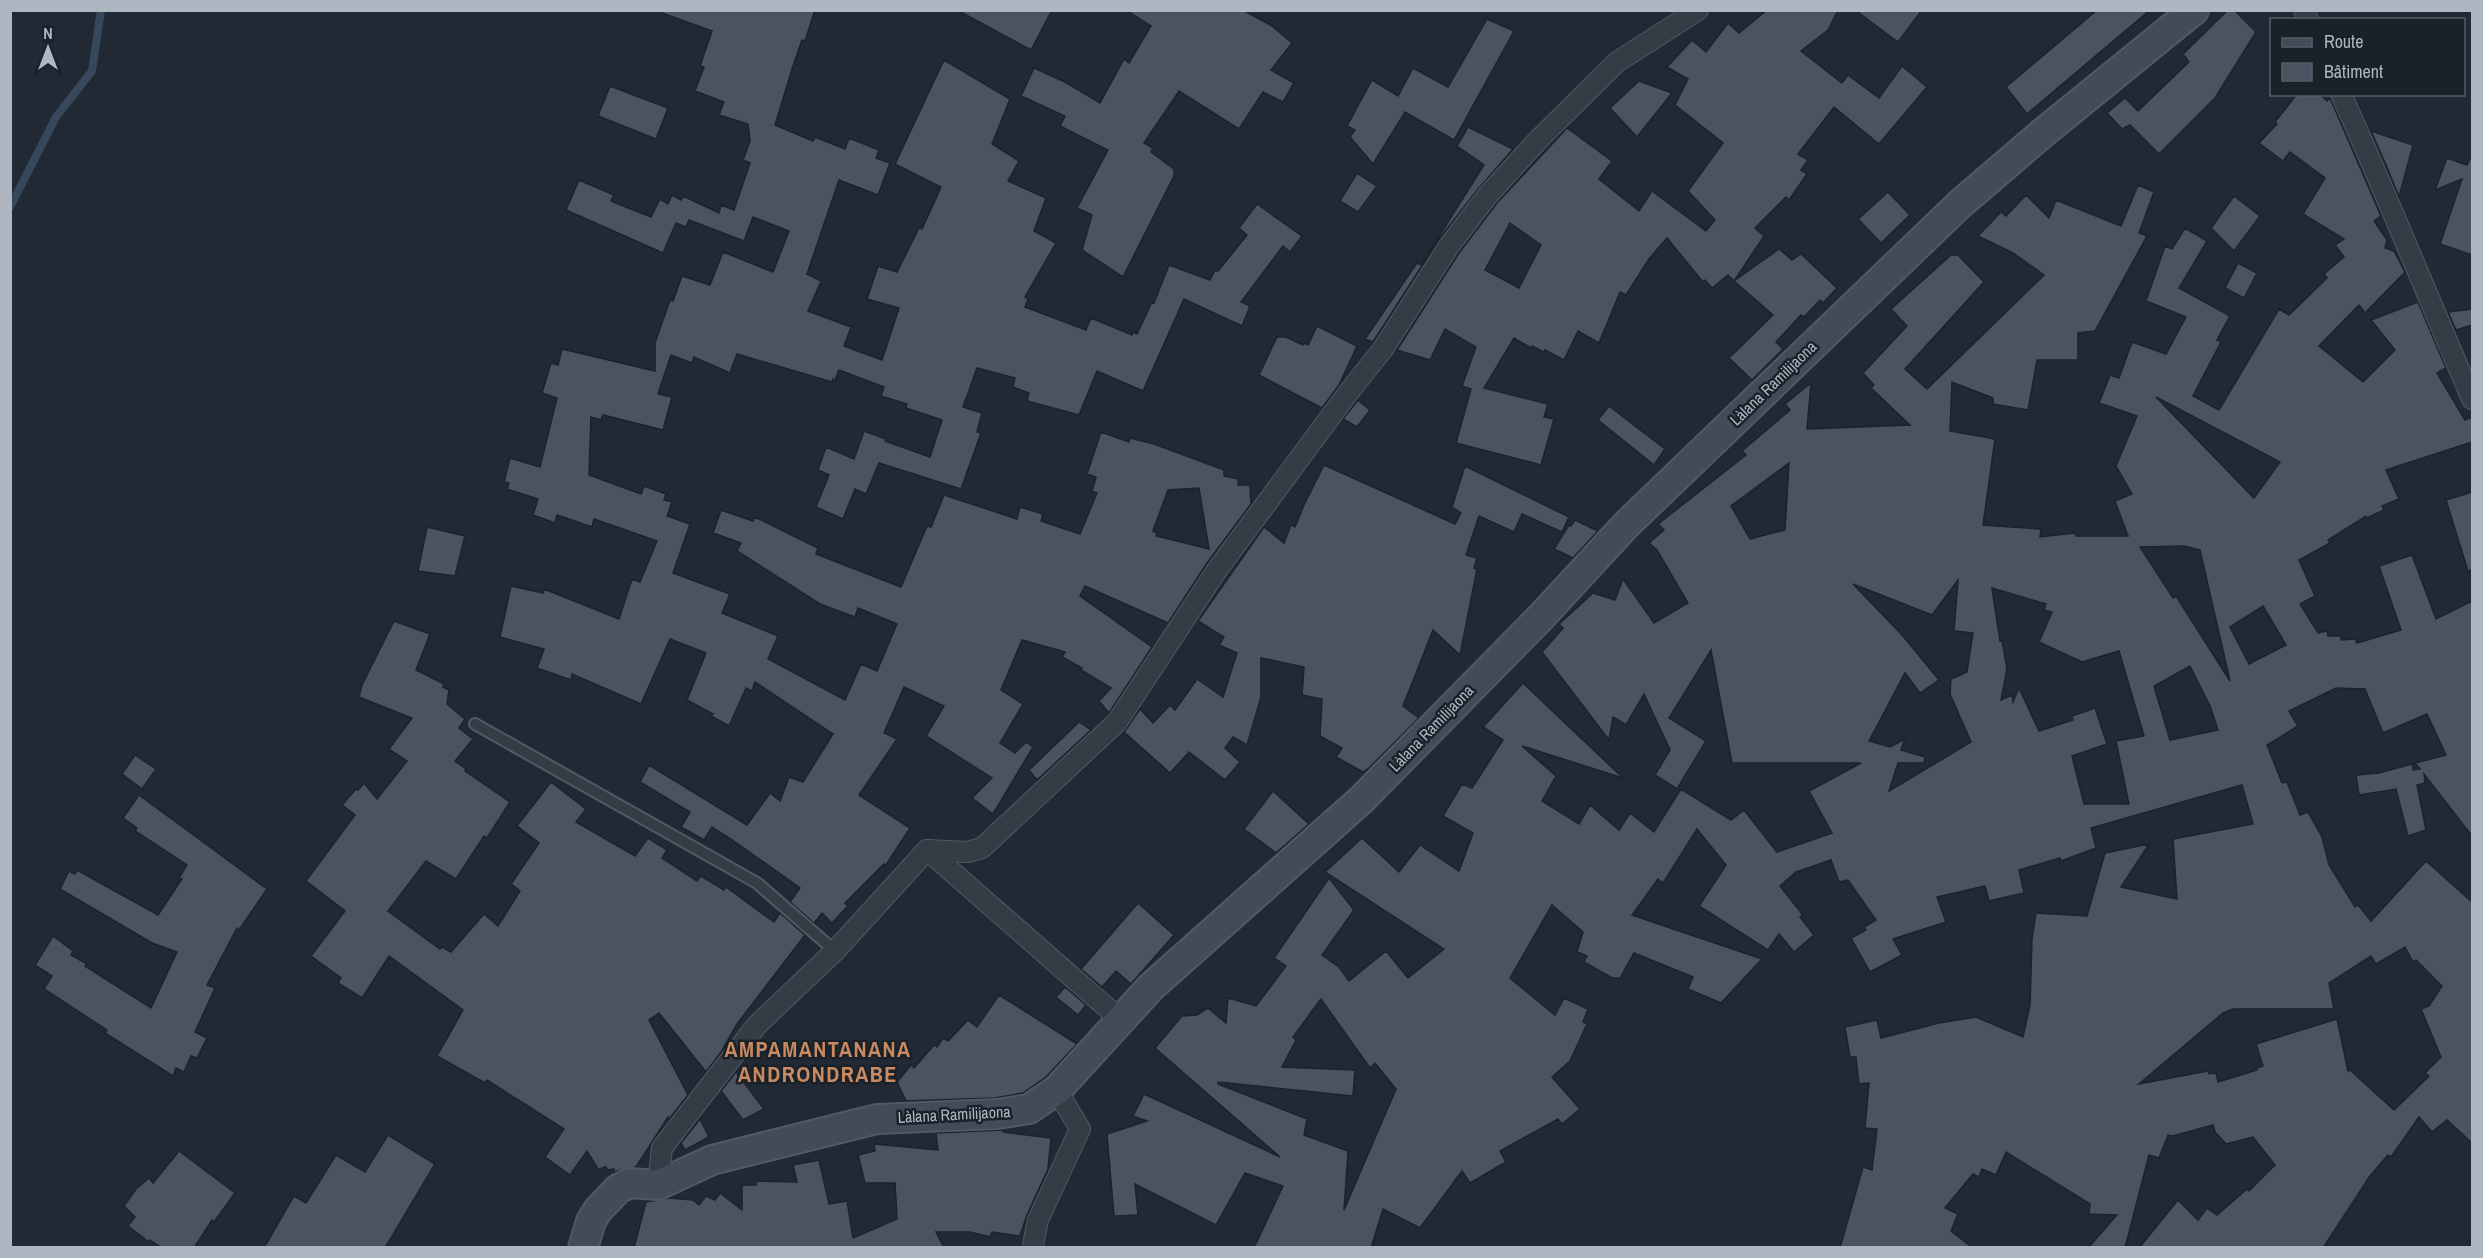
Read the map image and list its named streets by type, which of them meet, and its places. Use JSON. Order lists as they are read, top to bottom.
{
  "streets": {
    "street": ["Làlana Ramilijaona"]
  },
  "districts": ["AMPAMANTANANA ANDRONDRABE"],
  "legend": ["Route", "Bâtiment"],
  "north": "top"
}
